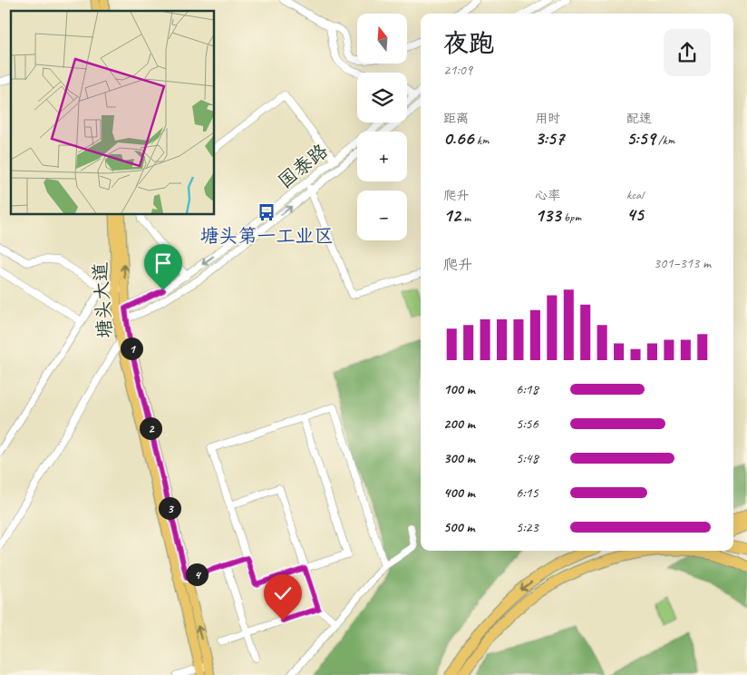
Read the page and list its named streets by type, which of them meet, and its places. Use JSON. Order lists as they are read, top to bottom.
{
  "streets": {
    "main road": ["塘头大道"],
    "street": ["国泰路"]
  },
  "crossings": [
    ["国泰路", "塘头大道"]
  ],
  "places": {
    "bus stop": ["塘头第一工业区"]
  },
  "north": "top",
  "page": {
    "map_buttons": ["+", "−"],
    "heading": ["夜跑", "21:09"],
    "stats": [
      ["距离", "0.66 km"],
      ["用时", "3:57"],
      ["配速", "5:59 /km"],
      ["爬升", "12 m"],
      ["心率", "133 bpm"],
      ["kcal", "45"]
    ],
    "chart": ["爬升", "301–313 m"],
    "pins": [
      "1",
      "2",
      "3",
      "4"
    ],
    "list": [
      {
        "name": "100 m",
        "note": "6:18"
      },
      {
        "name": "200 m",
        "note": "5:56"
      },
      {
        "name": "300 m",
        "note": "5:48"
      },
      {
        "name": "400 m",
        "note": "6:15"
      },
      {
        "name": "500 m",
        "note": "5:23"
      }
    ]
  }
}
